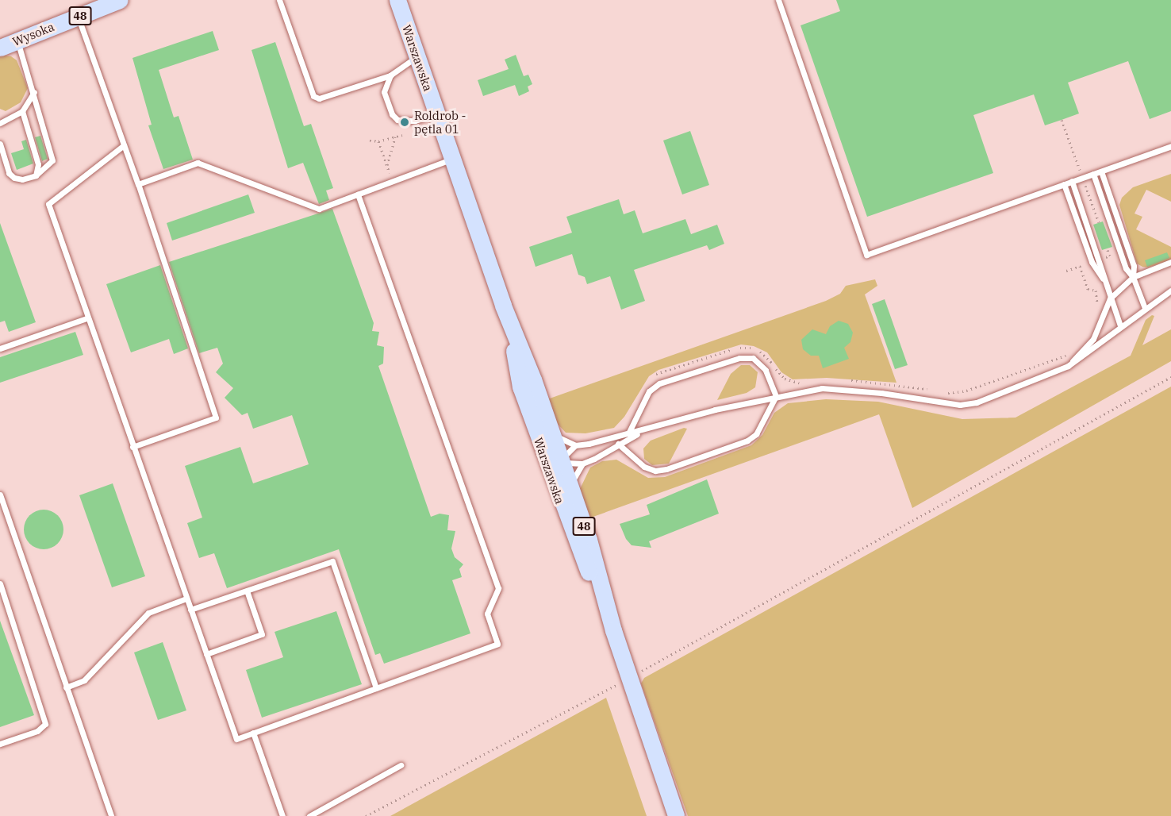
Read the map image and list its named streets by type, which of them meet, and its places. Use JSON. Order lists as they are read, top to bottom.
{
  "streets": {
    "main road": ["48", "Wysoka", "Warszawska"]
  },
  "places": ["Roldrob - pętla 01"]
}
